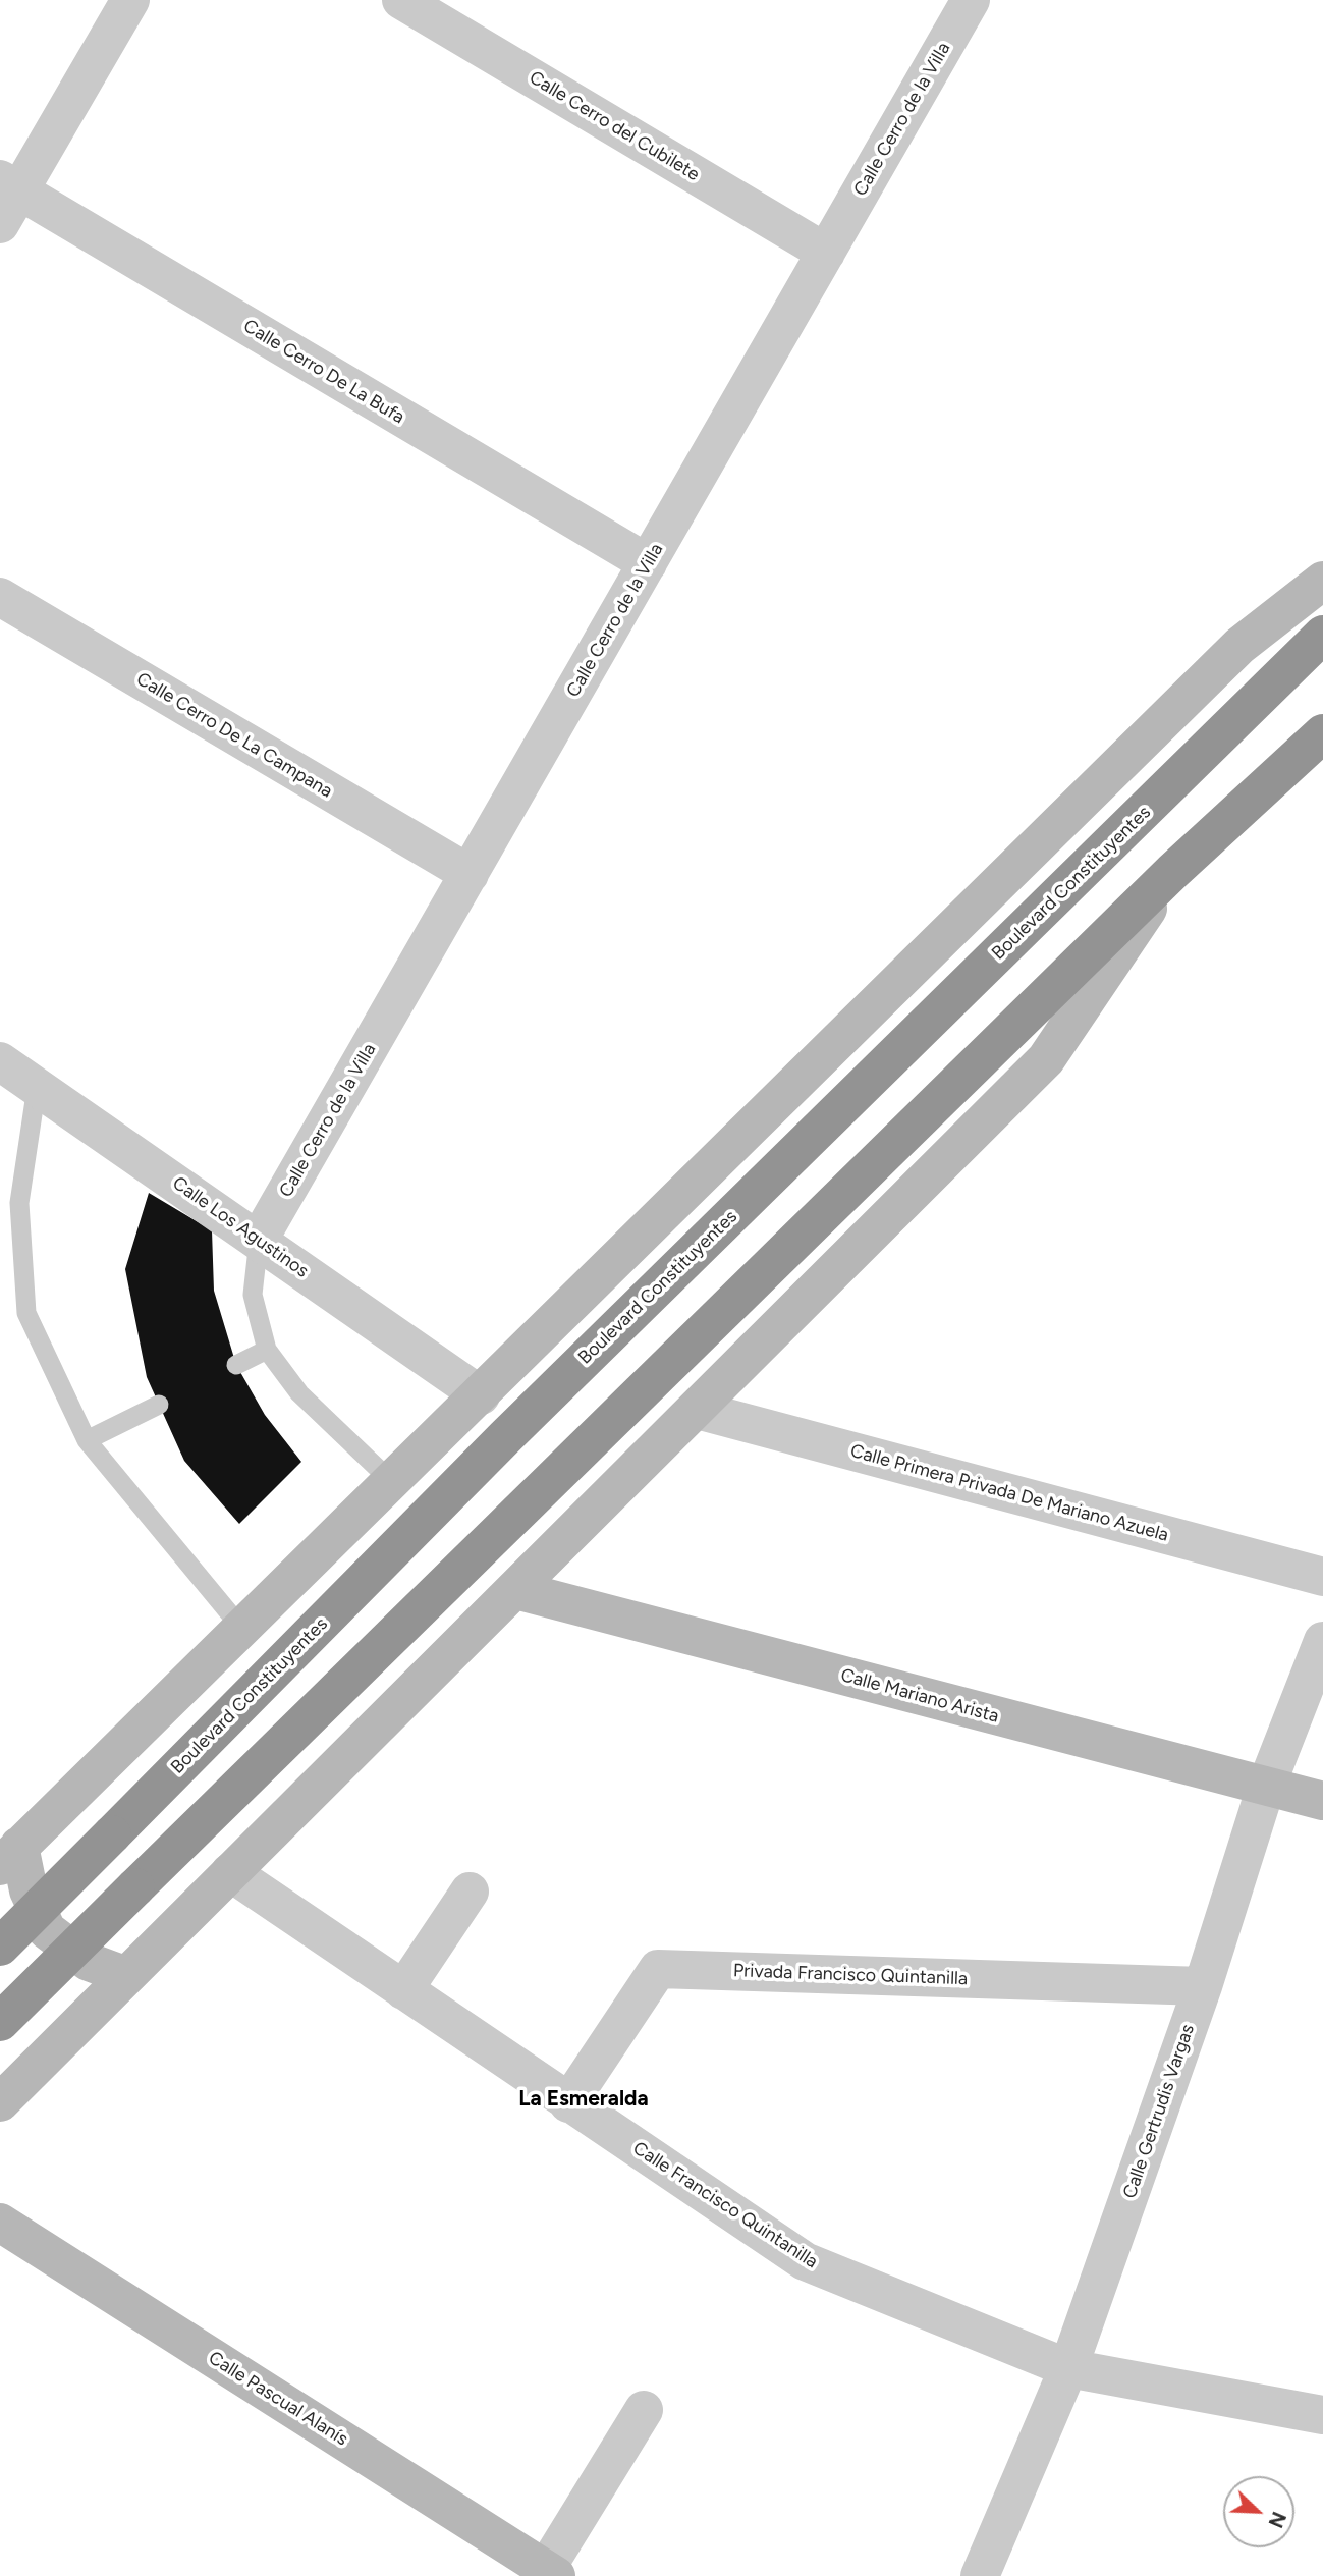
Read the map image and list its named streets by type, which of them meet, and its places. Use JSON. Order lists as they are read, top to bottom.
{
  "streets": {
    "highway": ["Boulevard Constituyentes"],
    "main road": ["Calle Mariano Arista", "Calle Pascual Alanís"],
    "street": [
      "Calle Cerro de la Villa",
      "Calle Cerro del Cubilete",
      "Calle Cerro De La Bufa",
      "Calle Cerro De La Campana",
      "Calle Los Agustinos",
      "Calle Primera Privada De Mariano Azuela",
      "Privada Francisco Quintanilla",
      "Calle Gertrudis Vargas",
      "Calle Francisco Quintanilla"
    ]
  },
  "crossings": [
    ["Calle Cerro de la Villa", "Calle Cerro del Cubilete"],
    ["Calle Cerro de la Villa", "Calle Cerro De La Bufa"],
    ["Calle Cerro de la Villa", "Calle Cerro De La Campana"],
    ["Calle Cerro de la Villa", "Calle Los Agustinos"],
    ["Calle Mariano Arista", "Calle Gertrudis Vargas"],
    ["Privada Francisco Quintanilla", "Calle Gertrudis Vargas"],
    ["Privada Francisco Quintanilla", "Calle Francisco Quintanilla"],
    ["Calle Gertrudis Vargas", "Calle Francisco Quintanilla"]
  ],
  "districts": ["La Esmeralda"],
  "north": "bottom right"
}
